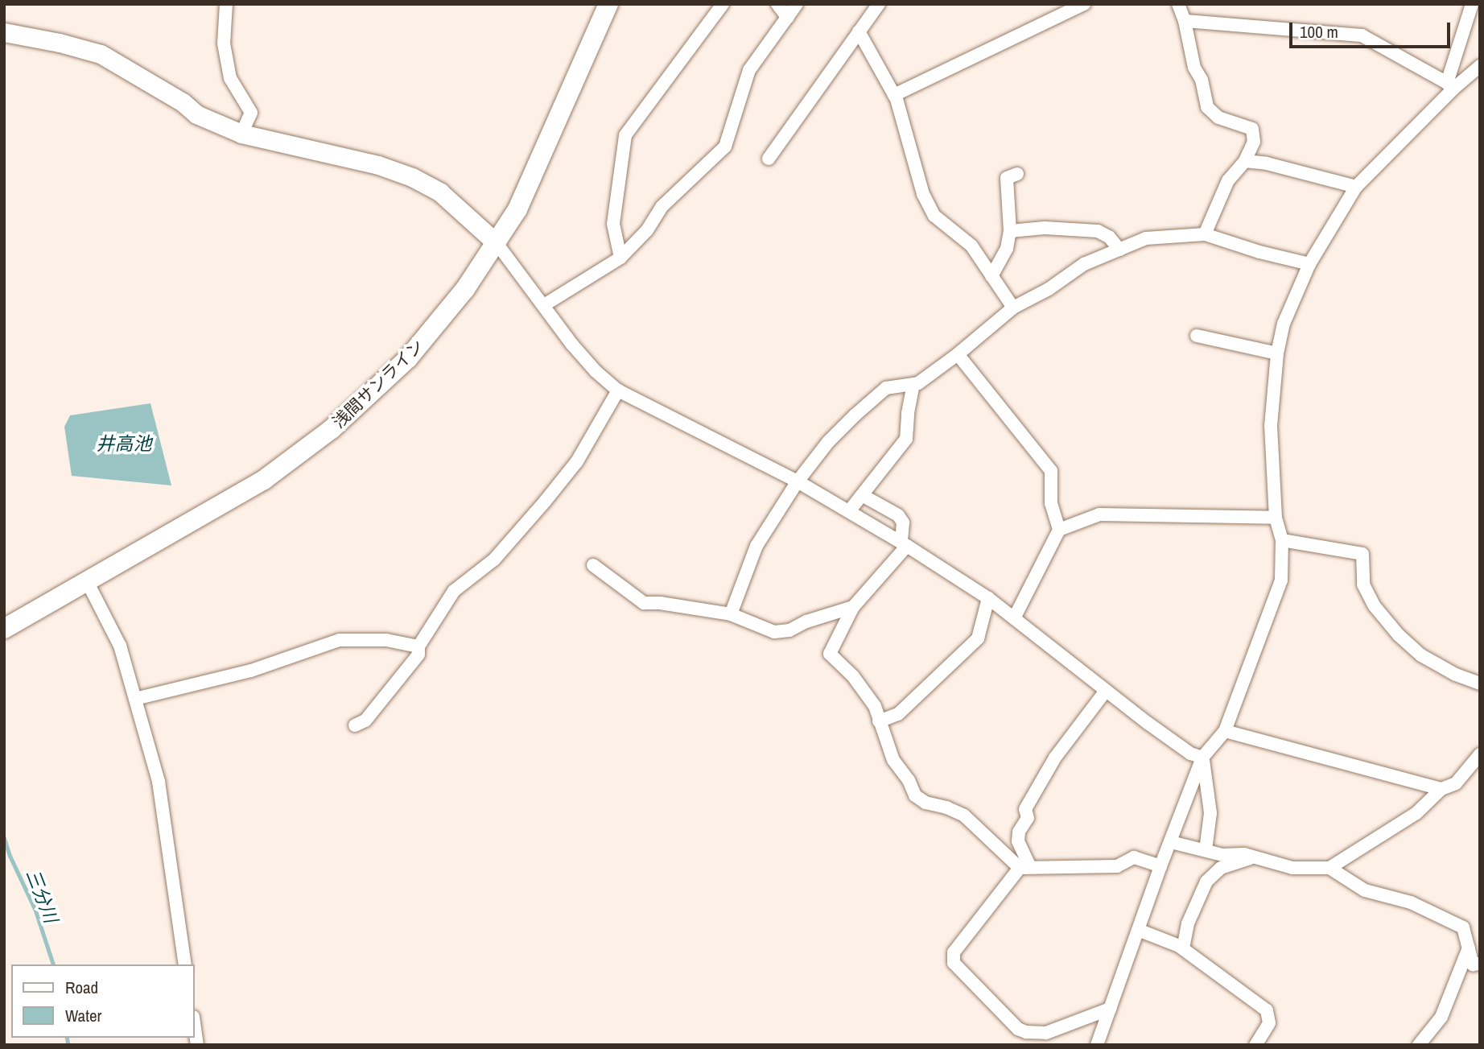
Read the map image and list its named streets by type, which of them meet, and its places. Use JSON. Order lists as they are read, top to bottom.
{
  "streets": {
    "main road": ["浅間サンライン"]
  },
  "water": ["井高池", "三分川"],
  "legend": ["Road", "Water"],
  "scale_bar": "100 m"
}
